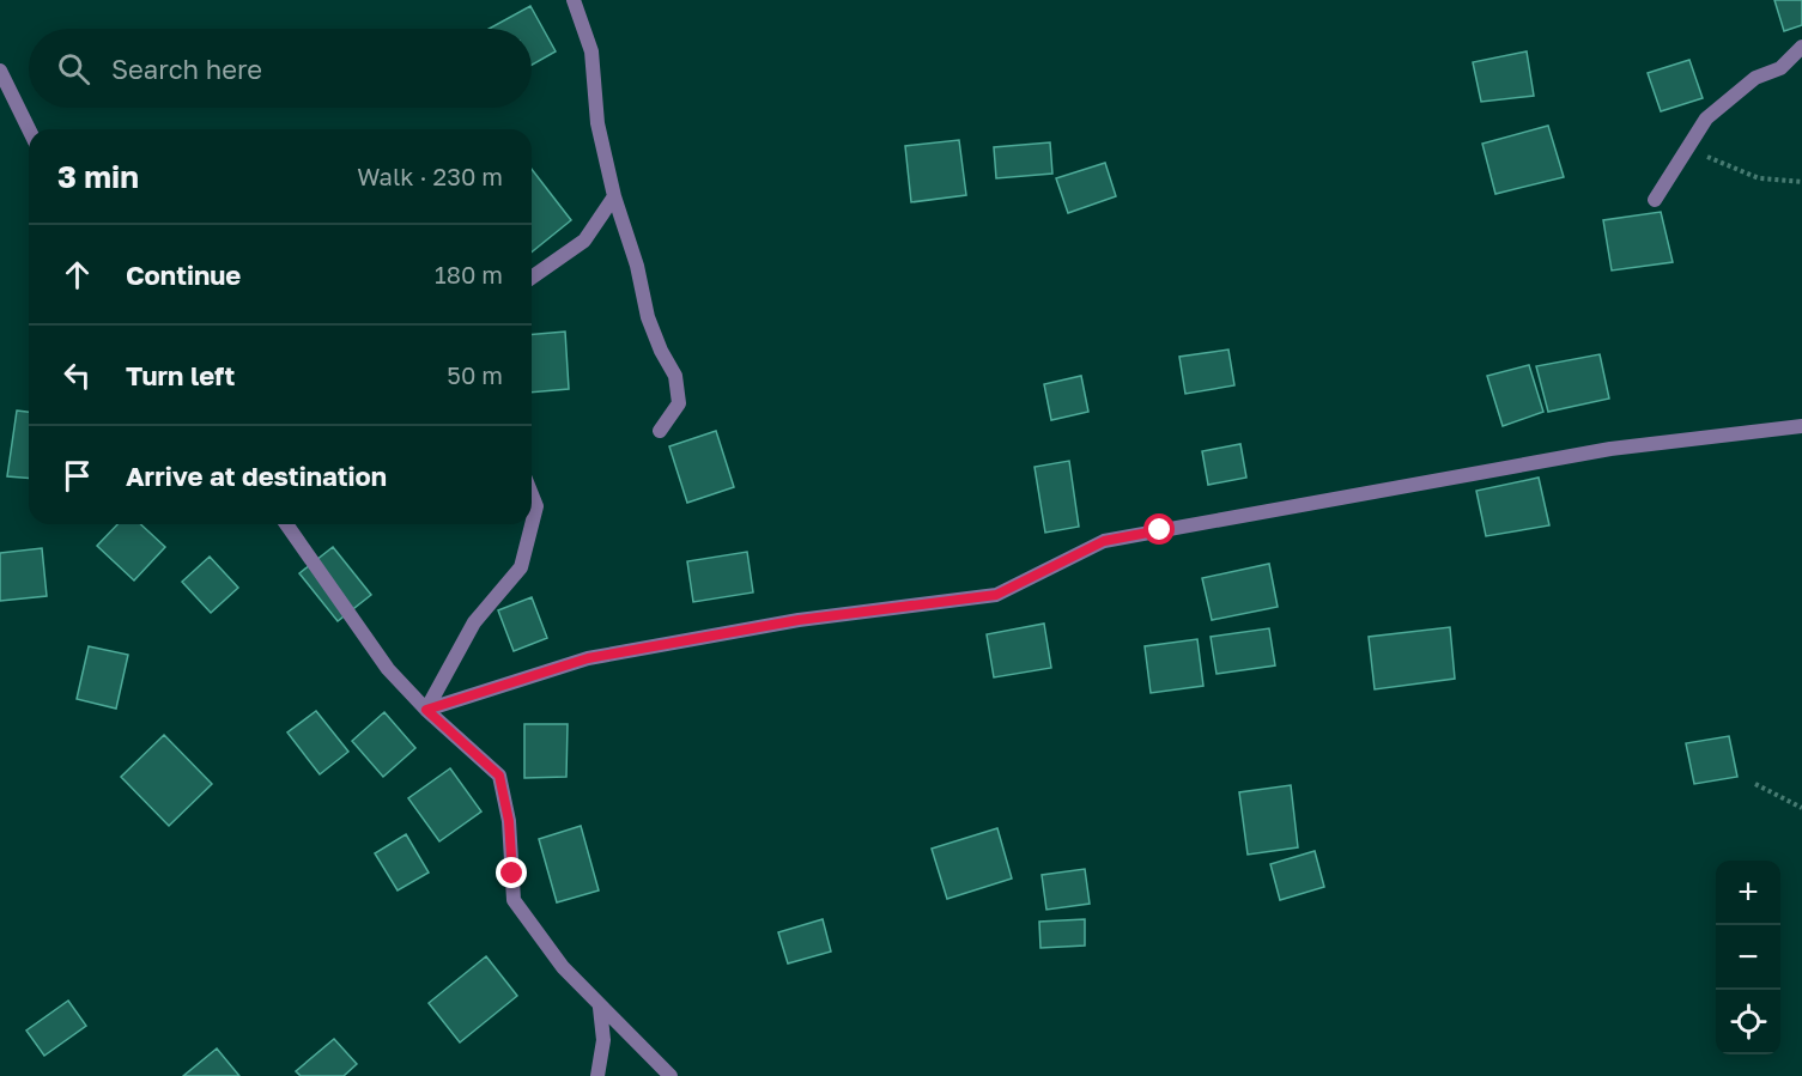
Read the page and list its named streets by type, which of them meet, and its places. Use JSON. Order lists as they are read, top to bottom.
{
  "page": {
    "search": "Search here",
    "heading": ["3 min", "Walk · 230 m"],
    "list": [
      ["Continue", "180 m"],
      ["Turn left", "50 m"],
      "Arrive at destination"
    ],
    "map_buttons": ["+", "−"]
  }
}
